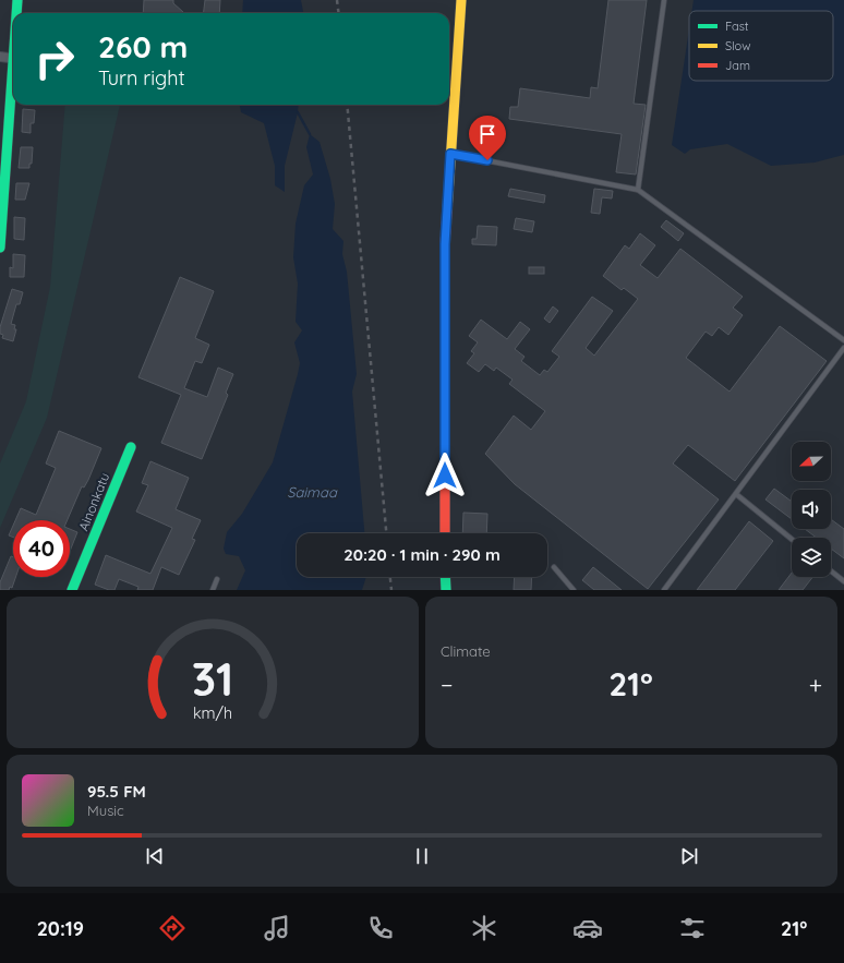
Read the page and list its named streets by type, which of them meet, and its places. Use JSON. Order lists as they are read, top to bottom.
{
  "streets": {
    "street": ["Ainonkatu"]
  },
  "water": ["Saimaa"],
  "legend": ["Fast", "Slow", "Jam"],
  "north": "left",
  "page": {
    "turn": ["260 m", "Turn right"],
    "limit": "40",
    "trip": "20:20 · 1 min · 290 m",
    "tile": "Climate",
    "heat": ["−", "21°", "+"],
    "song": ["95.5 FM", "Music"],
    "tabs": ["20:19", "21°"],
    "gauge": ["31", "km/h"]
  }
}
